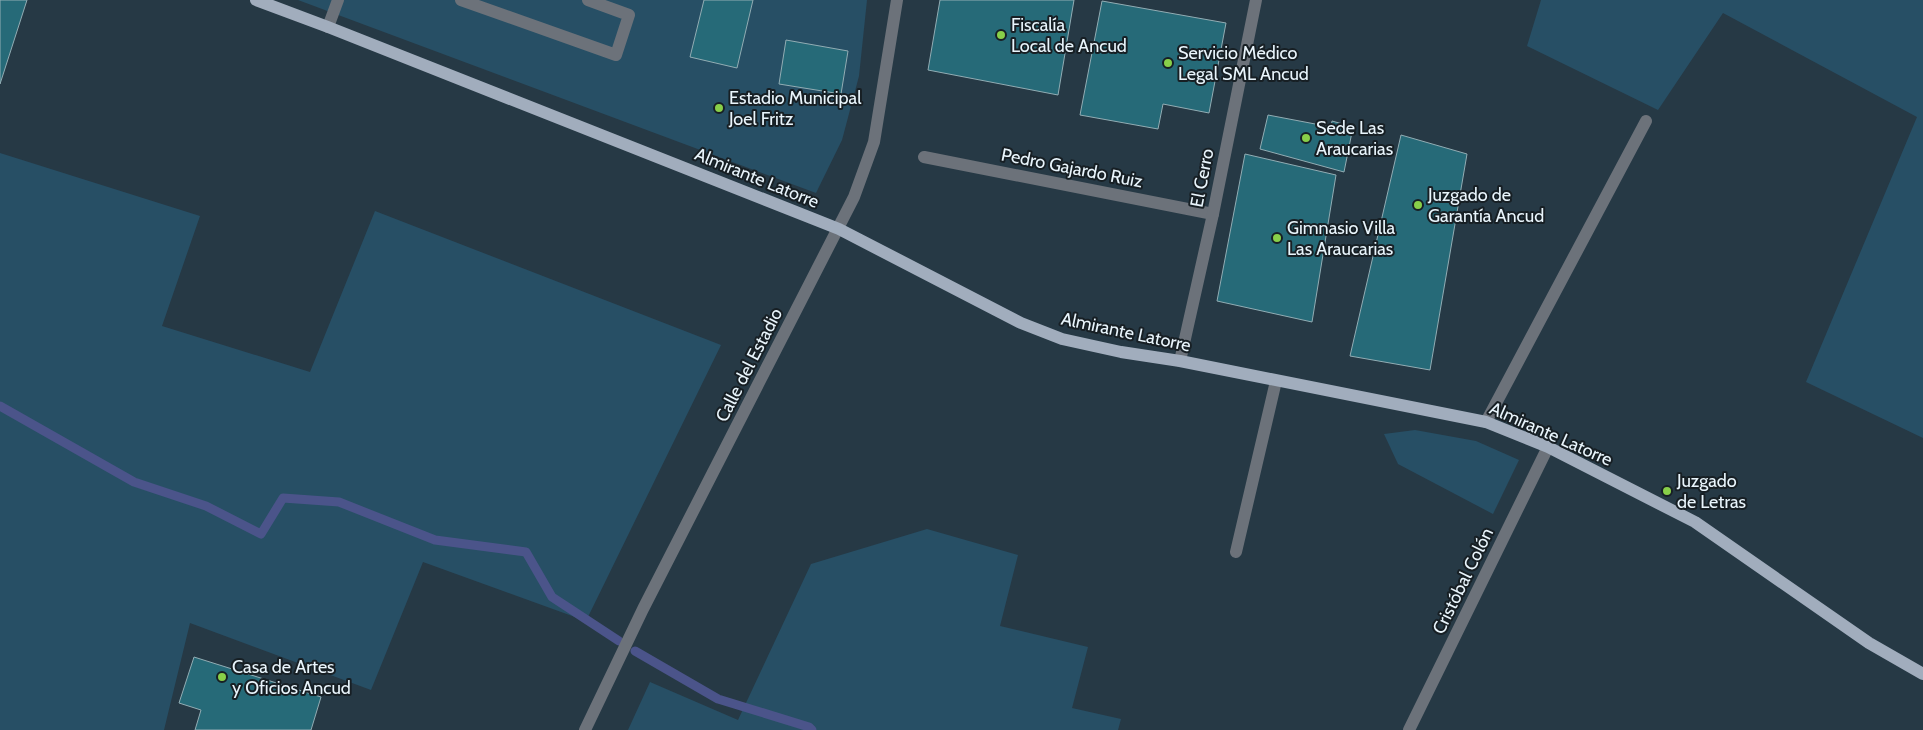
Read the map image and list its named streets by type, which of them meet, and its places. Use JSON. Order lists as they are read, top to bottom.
{
  "streets": {
    "main road": ["Almirante Latorre"],
    "street": [
      "Pedro Gajardo Ruiz",
      "El Cerro",
      "Calle del Estadio",
      "Cristóbal Colón"
    ]
  },
  "crossings": [
    ["Pedro Gajardo Ruiz", "El Cerro"],
    ["Almirante Latorre", "El Cerro"],
    ["Almirante Latorre", "Calle del Estadio"],
    ["Almirante Latorre", "Cristóbal Colón"]
  ],
  "places": [
    "Fiscalía Local de Ancud",
    "Servicio Médico Legal SML Ancud",
    "Estadio Municipal Joel Fritz",
    "Sede Las Araucarias",
    "Juzgado de Garantía Ancud",
    "Gimnasio Villa Las Araucarias",
    "Juzgado de Letras",
    "Casa de Artes y Oficios Ancud"
  ]
}
